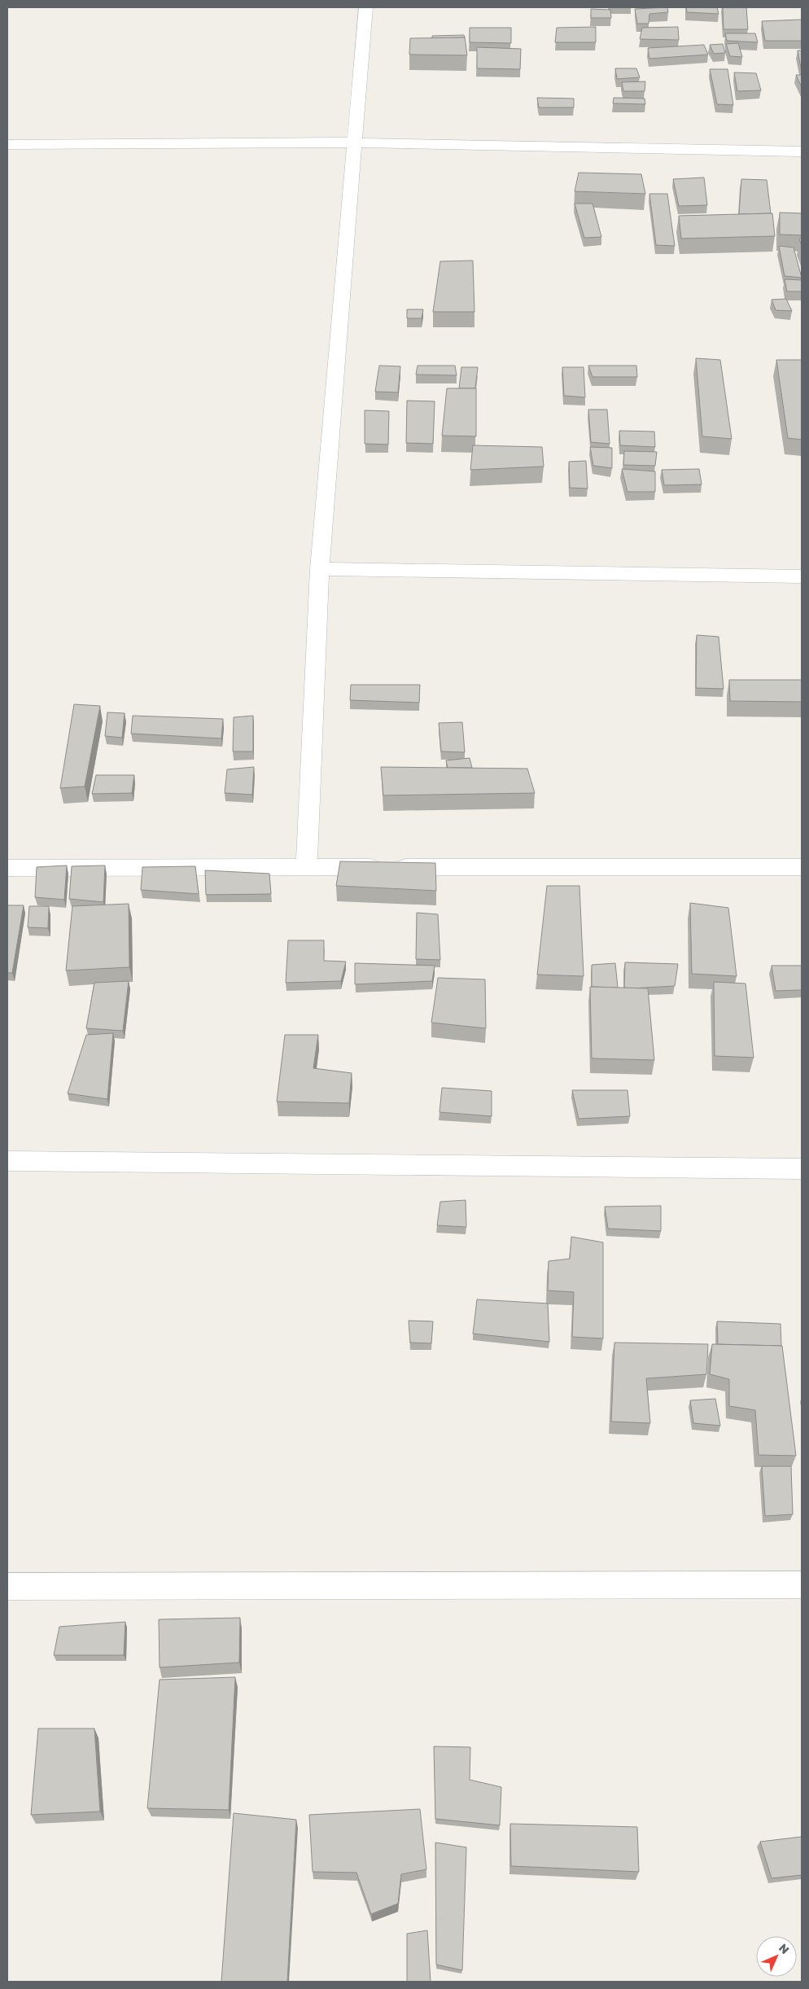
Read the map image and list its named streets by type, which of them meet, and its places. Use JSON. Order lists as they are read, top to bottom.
{
  "north": "top right"
}
